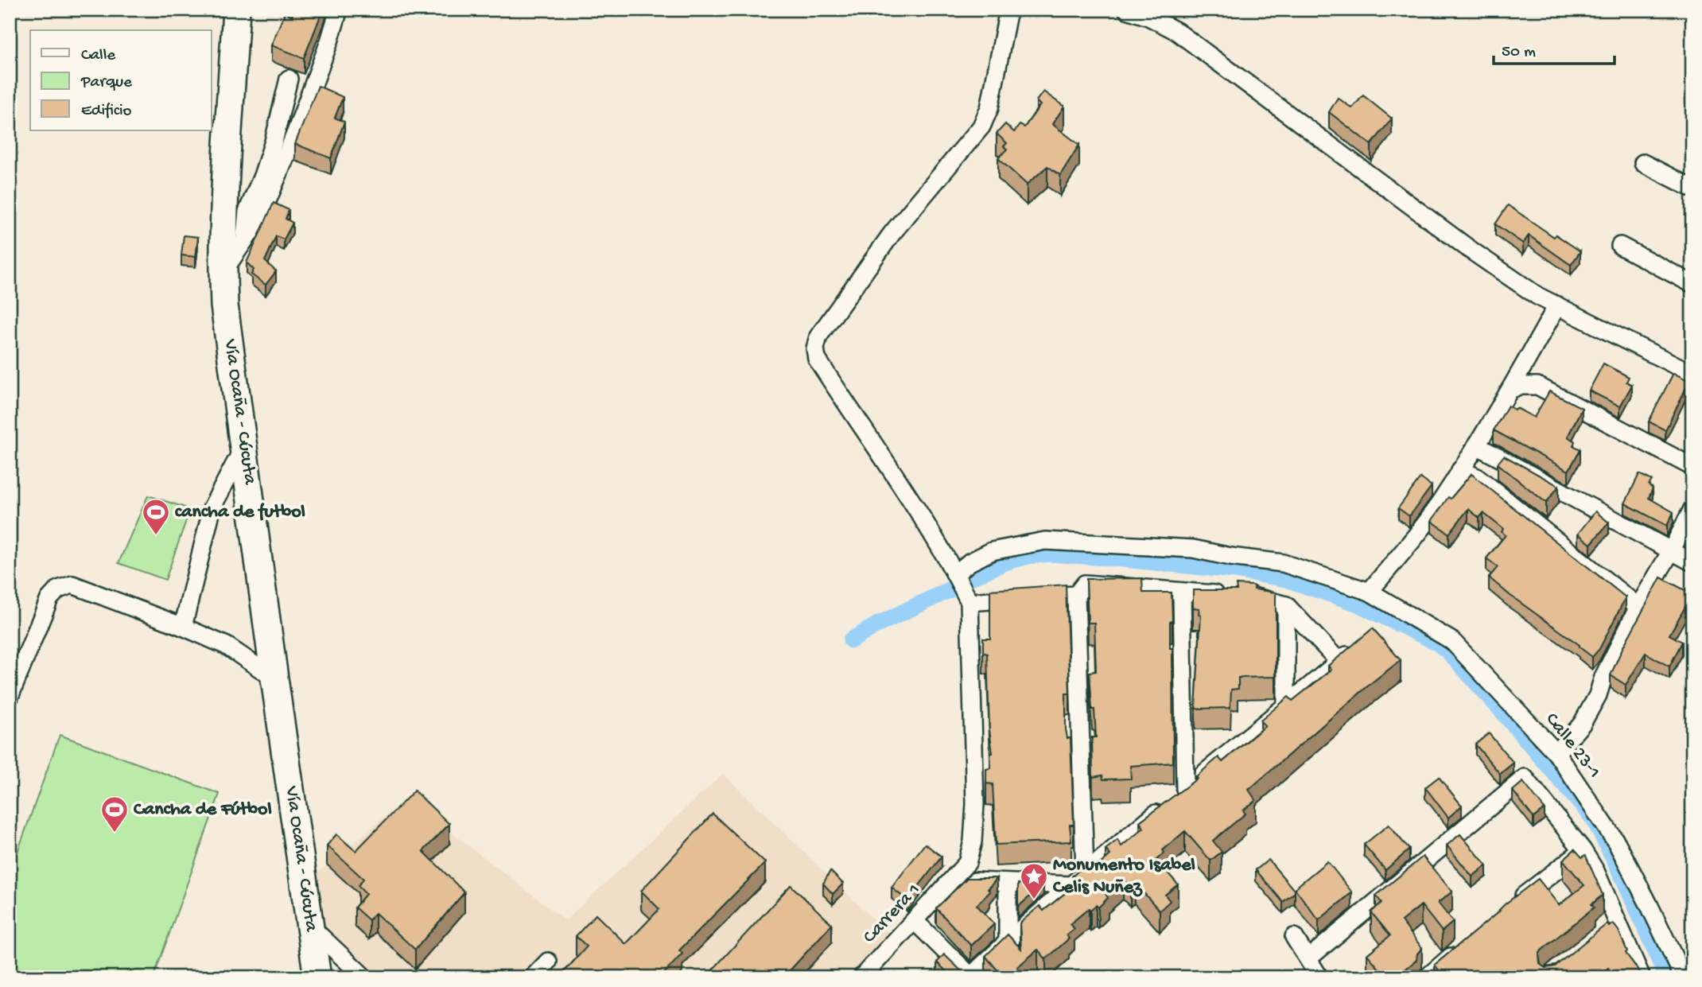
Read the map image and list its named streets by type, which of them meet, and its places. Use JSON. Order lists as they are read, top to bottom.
{
  "streets": {
    "main road": ["Vía Ocaña - Cúcuta"],
    "street": ["Calle 23-1", "Carrera 1"]
  },
  "places": {
    "sports": ["cancha de futbol", "Cancha de Fútbol"],
    "place": ["Monumento Isabel Celis Nuñez"]
  },
  "legend": ["Calle", "Parque", "Edificio"],
  "scale_bar": "50 m"
}
